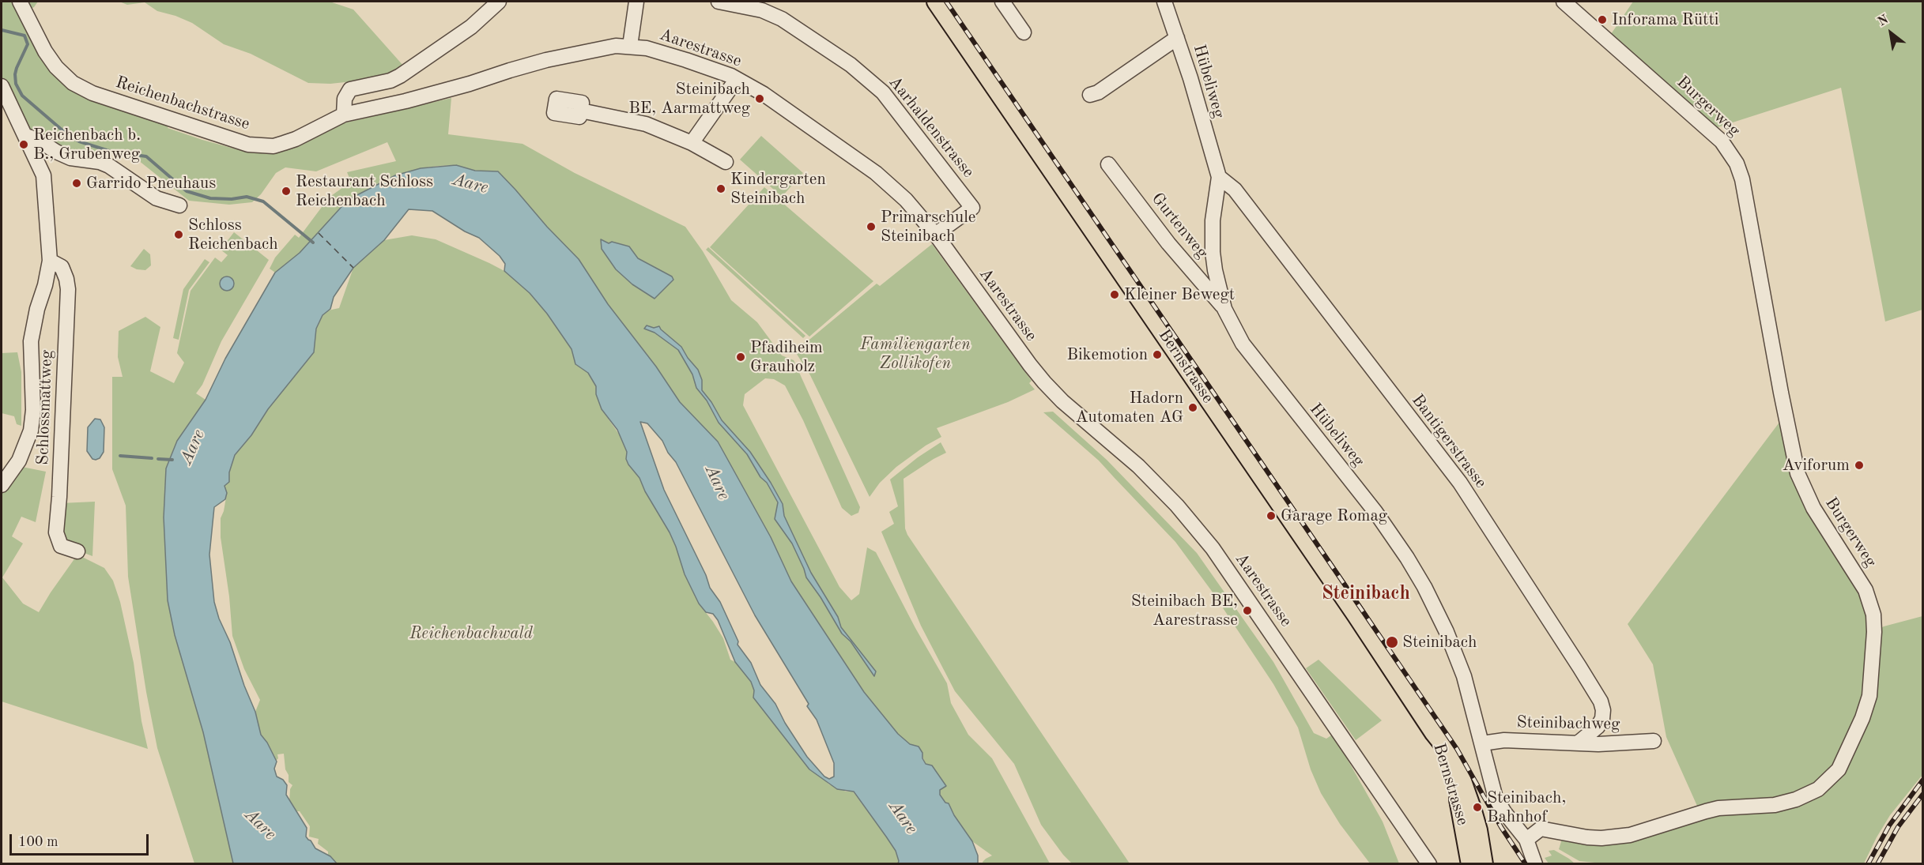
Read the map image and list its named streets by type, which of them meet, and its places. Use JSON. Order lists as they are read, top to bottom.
{
  "streets": {
    "main road": ["Bernstrasse"],
    "street": [
      "Aarestrasse",
      "Hübeliweg",
      "Reichenbachstrasse",
      "Burgerweg",
      "Aarhaldenstrasse",
      "Gurtenweg",
      "Schlossmattweg",
      "Bantigerstrasse",
      "Steinibachweg"
    ]
  },
  "crossings": [
    ["Aarestrasse", "Reichenbachstrasse"],
    ["Aarestrasse", "Aarhaldenstrasse"],
    ["Hübeliweg", "Burgerweg"],
    ["Hübeliweg", "Gurtenweg"],
    ["Hübeliweg", "Bantigerstrasse"],
    ["Hübeliweg", "Steinibachweg"],
    ["Bantigerstrasse", "Steinibachweg"]
  ],
  "districts": ["Steinibach"],
  "water": ["Aare"],
  "parks": ["Familiengarten Zollikofen", "Reichenbachwald"],
  "places": [
    "Inforama Rütti",
    "Steinibach BE, Aarmattweg",
    "Reichenbach b. B., Grubenweg",
    "Garrido Pneuhaus",
    "Kindergarten Steinibach",
    "Restaurant Schloss Reichenbach",
    "Primarschule Steinibach",
    "Schloss Reichenbach",
    "Kleiner Bewegt",
    "Bikemotion",
    "Pfadiheim Grauholz",
    "Hadorn Automaten AG",
    "Aviforum",
    "Garage Romag",
    "Steinibach BE, Aarestrasse",
    "Steinibach",
    "Steinibach, Bahnhof"
  ],
  "scale_bar": "100 m",
  "north": "top left"
}
